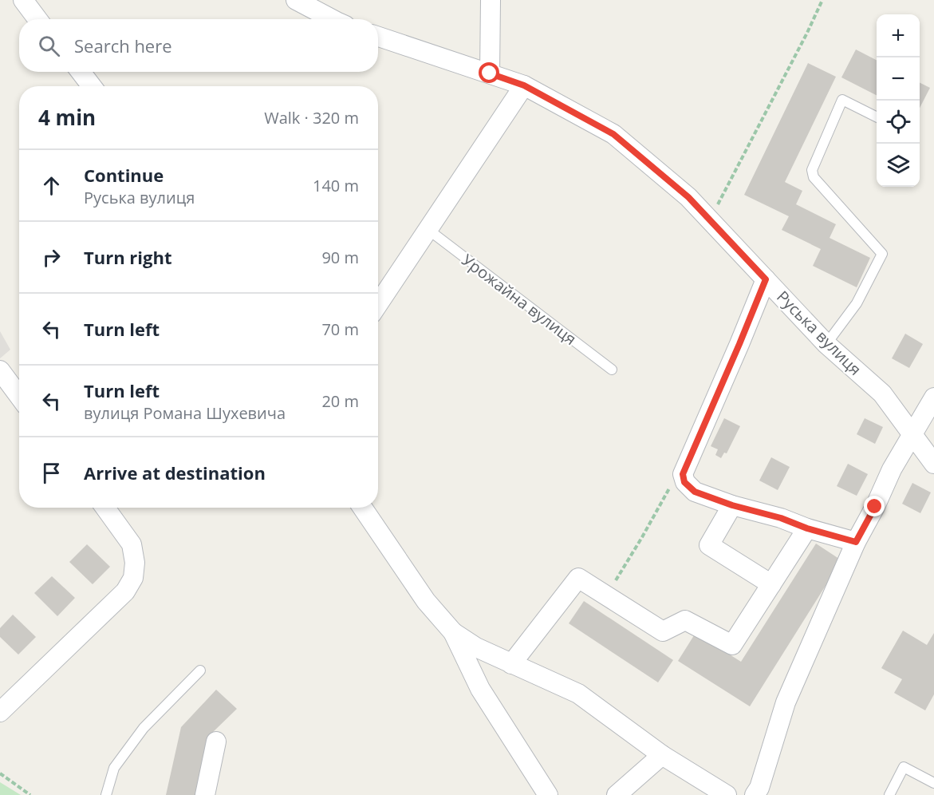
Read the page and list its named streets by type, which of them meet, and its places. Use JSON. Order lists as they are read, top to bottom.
{
  "streets": {
    "street": ["Руська вулиця"],
    "lane": ["Урожайна вулиця"]
  },
  "page": {
    "map_buttons": ["+", "−"],
    "search": "Search here",
    "heading": ["4 min", "Walk · 320 m"],
    "list": [
      ["Continue", "Руська вулиця", "140 m"],
      ["Turn right", "90 m"],
      ["Turn left", "70 m"],
      ["Turn left", "вулиця Романа Шухевича", "20 m"],
      "Arrive at destination"
    ]
  }
}
